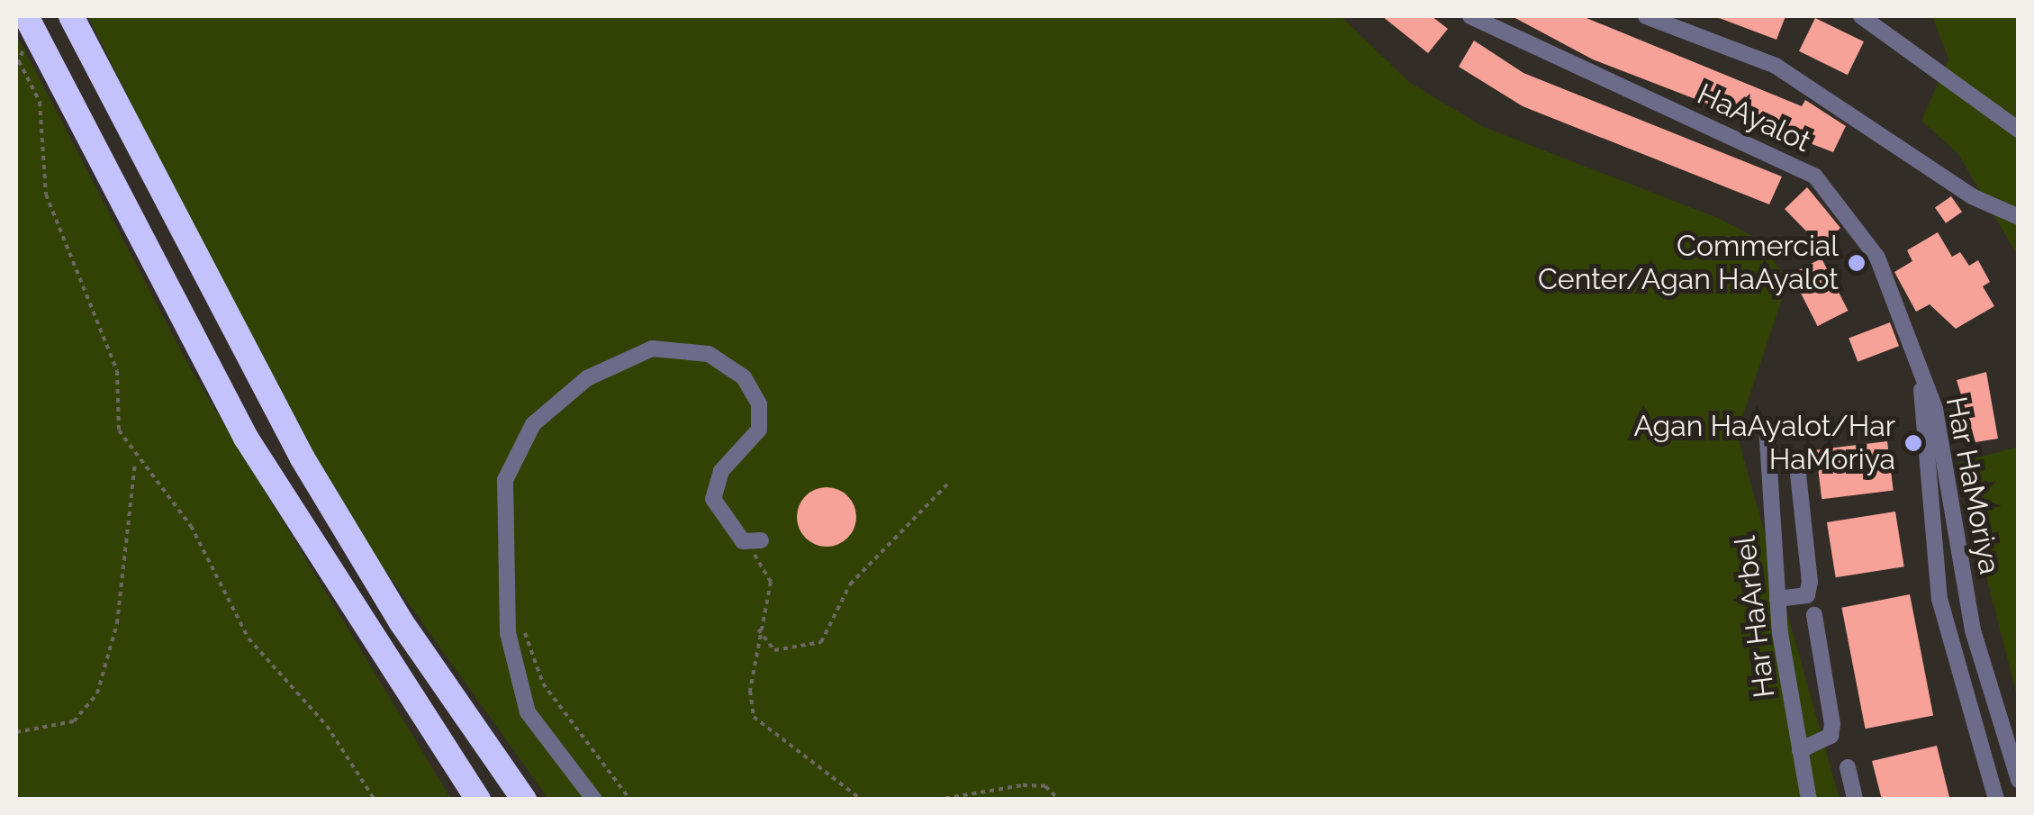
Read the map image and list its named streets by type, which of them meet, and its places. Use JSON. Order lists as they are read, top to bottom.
{
  "streets": {
    "street": ["HaAyalot", "Har HaMoriya", "Har HaArbel"]
  },
  "crossings": [
    ["HaAyalot", "Har HaMoriya"]
  ],
  "places": ["Commercial Center/Agan HaAyalot", "Agan HaAyalot/Har HaMoriya"]
}
